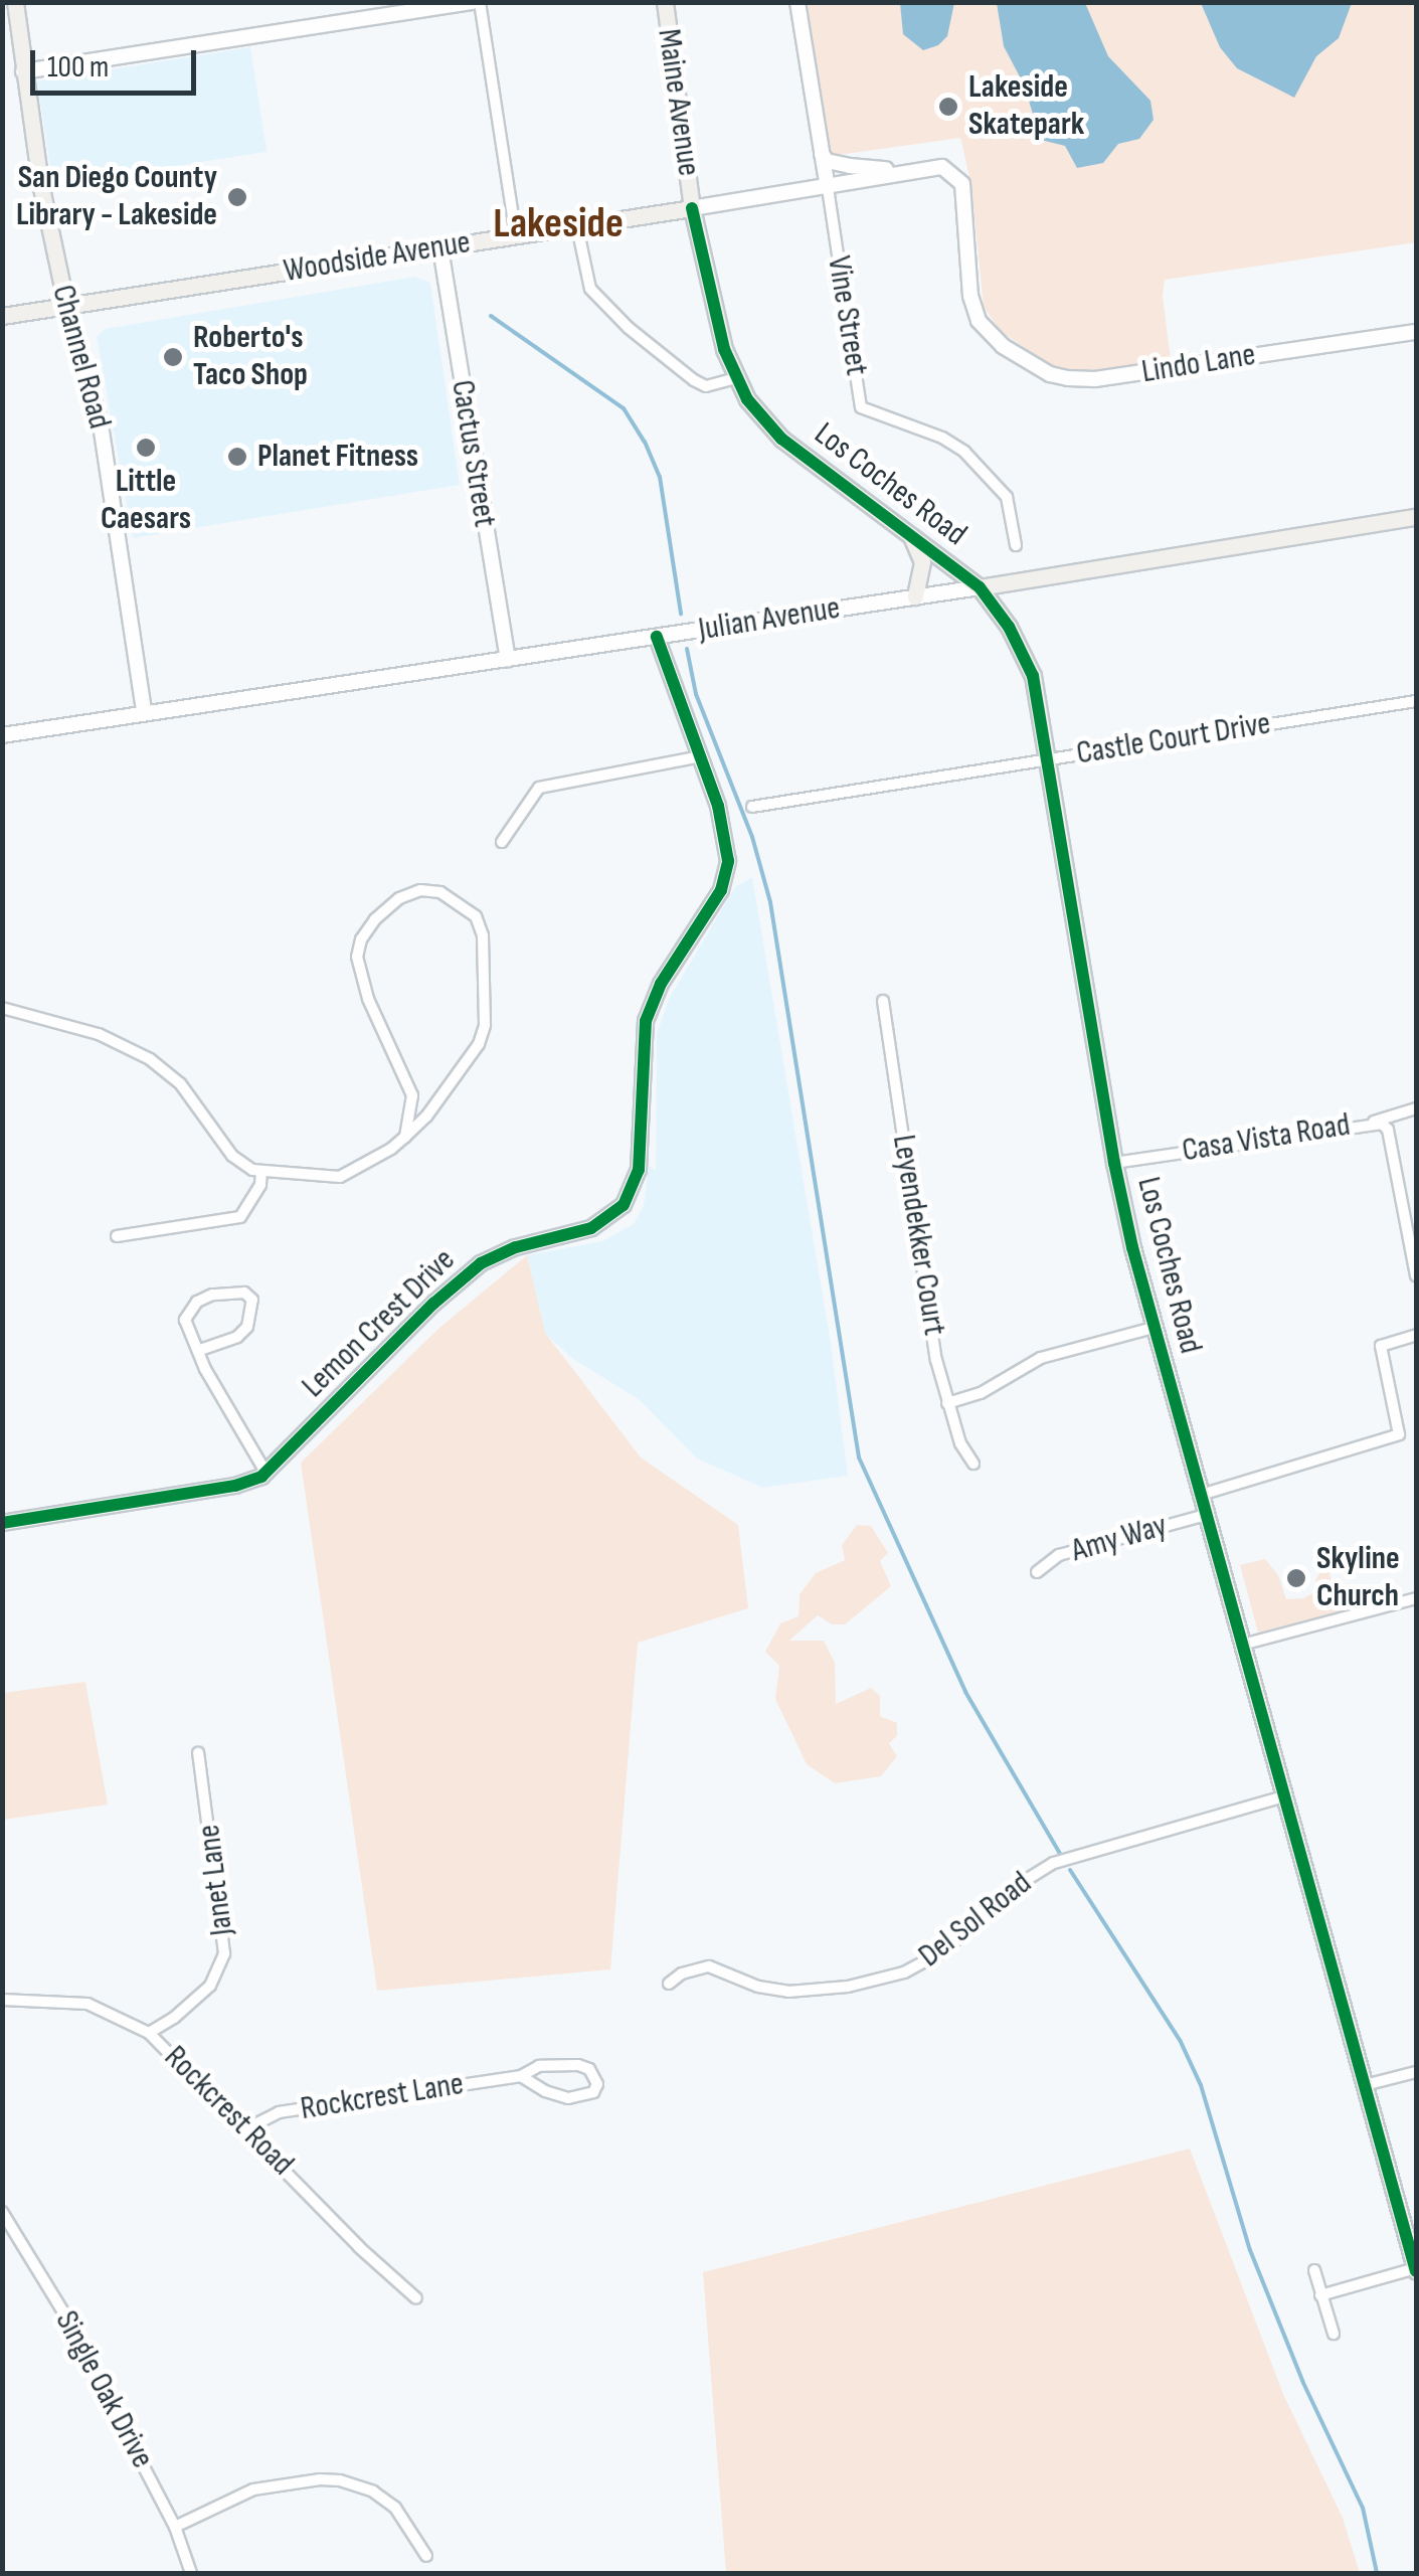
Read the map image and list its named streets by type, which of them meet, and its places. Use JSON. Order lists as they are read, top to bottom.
{
  "streets": {
    "main road": [
      "Maine Avenue",
      "Woodside Avenue",
      "Channel Road",
      "Los Coches Road",
      "Julian Avenue"
    ],
    "street": [
      "Vine Street",
      "Lindo Lane",
      "Cactus Street",
      "Castle Court Drive",
      "Casa Vista Road",
      "Leyendekker Court",
      "Lemon Crest Drive",
      "Amy Way",
      "Janet Lane",
      "Del Sol Road",
      "Rockcrest Lane",
      "Rockcrest Road",
      "Single Oak Drive"
    ]
  },
  "crossings": [
    ["Maine Avenue", "Woodside Avenue"],
    ["Maine Avenue", "Los Coches Road"],
    ["Woodside Avenue", "Vine Street"],
    ["Woodside Avenue", "Channel Road"],
    ["Woodside Avenue", "Lindo Lane"],
    ["Woodside Avenue", "Cactus Street"],
    ["Channel Road", "Julian Avenue"],
    ["Cactus Street", "Julian Avenue"],
    ["Los Coches Road", "Julian Avenue"],
    ["Los Coches Road", "Castle Court Drive"],
    ["Los Coches Road", "Casa Vista Road"],
    ["Los Coches Road", "Amy Way"],
    ["Los Coches Road", "Del Sol Road"],
    ["Julian Avenue", "Lemon Crest Drive"],
    ["Janet Lane", "Rockcrest Road"],
    ["Rockcrest Lane", "Rockcrest Road"]
  ],
  "districts": ["Lakeside"],
  "places": [
    "Lakeside Skatepark",
    "San Diego County Library - Lakeside",
    "Roberto's Taco Shop",
    "Little Caesars",
    "Planet Fitness",
    "Skyline Church"
  ],
  "scale_bar": "100 m"
}
